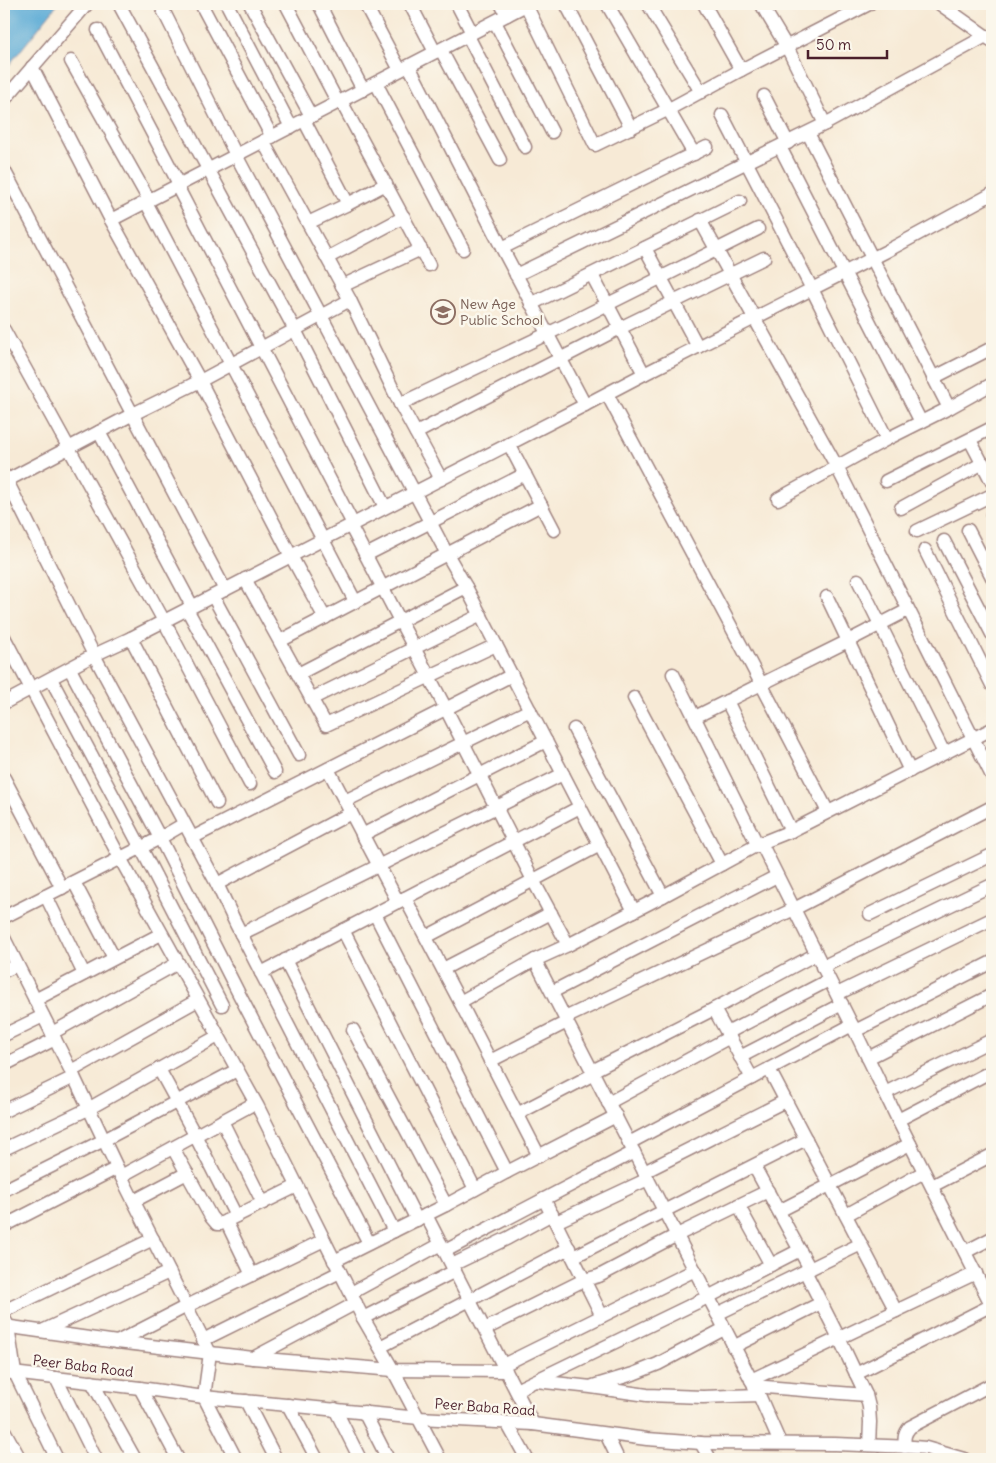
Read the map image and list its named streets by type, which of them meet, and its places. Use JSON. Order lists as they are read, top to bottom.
{
  "streets": {
    "street": ["Peer Baba Road"]
  },
  "places": {
    "school or university": ["New Age Public School"]
  },
  "scale_bar": "50 m"
}
